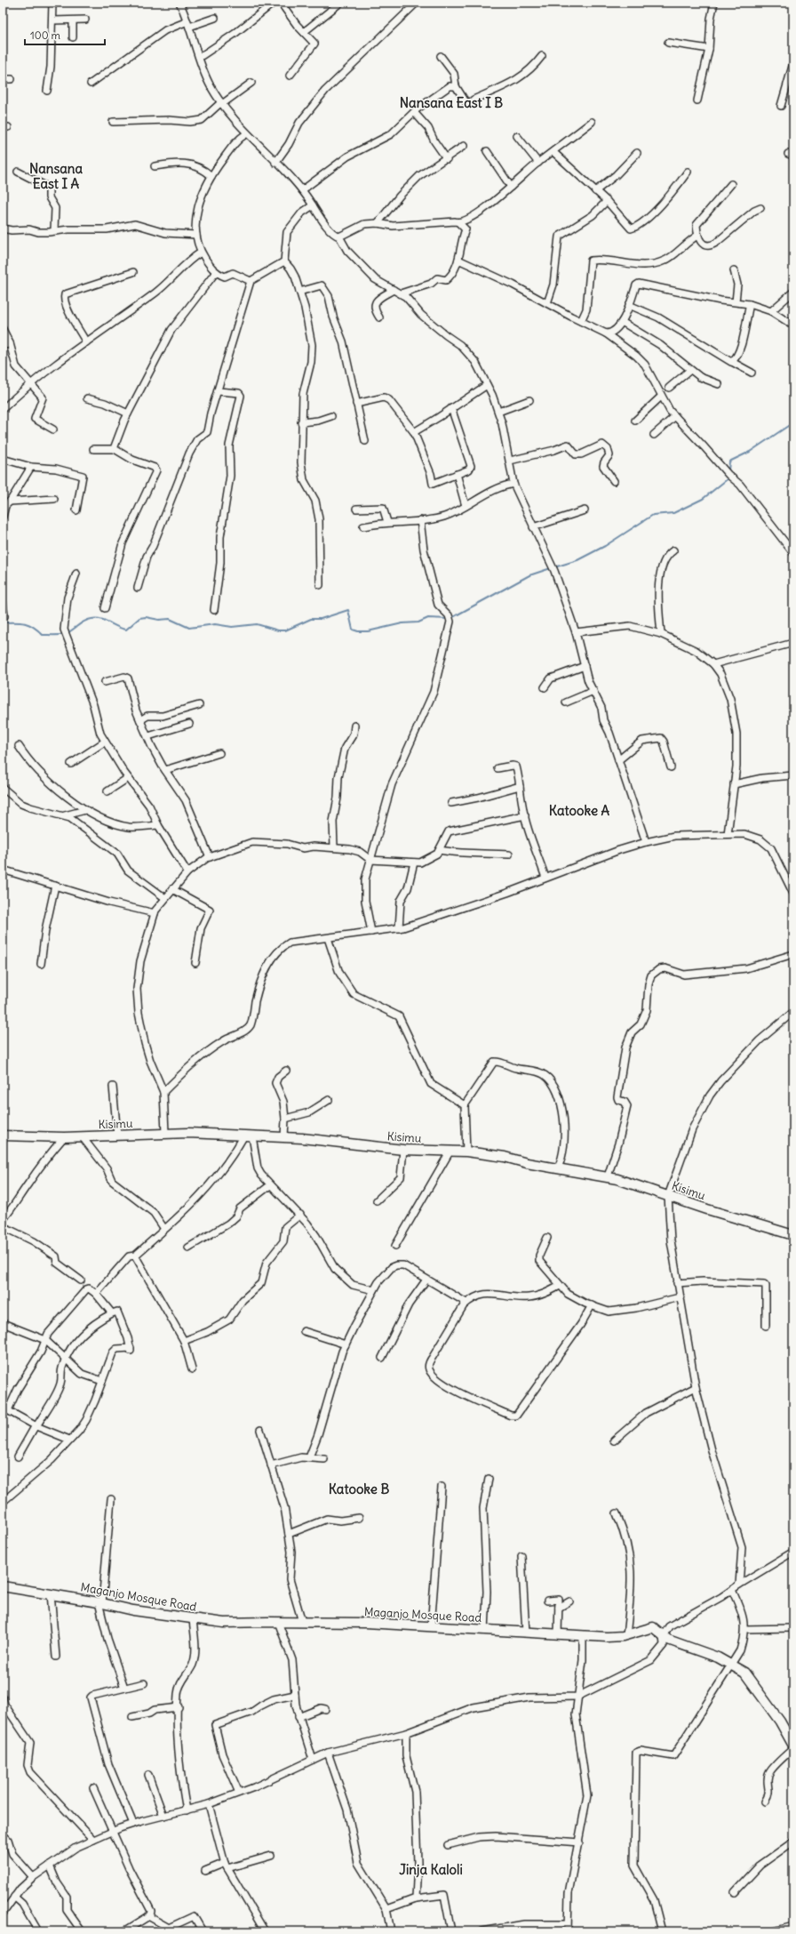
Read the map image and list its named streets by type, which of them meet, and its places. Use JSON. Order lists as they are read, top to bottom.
{
  "streets": {
    "street": ["Kisimu", "Maganjo Mosque Road"]
  },
  "districts": [
    "Nansana East I B",
    "Nansana East I A",
    "Katooke A",
    "Katooke B",
    "Jinja Kaloli"
  ],
  "scale_bar": "100 m"
}
